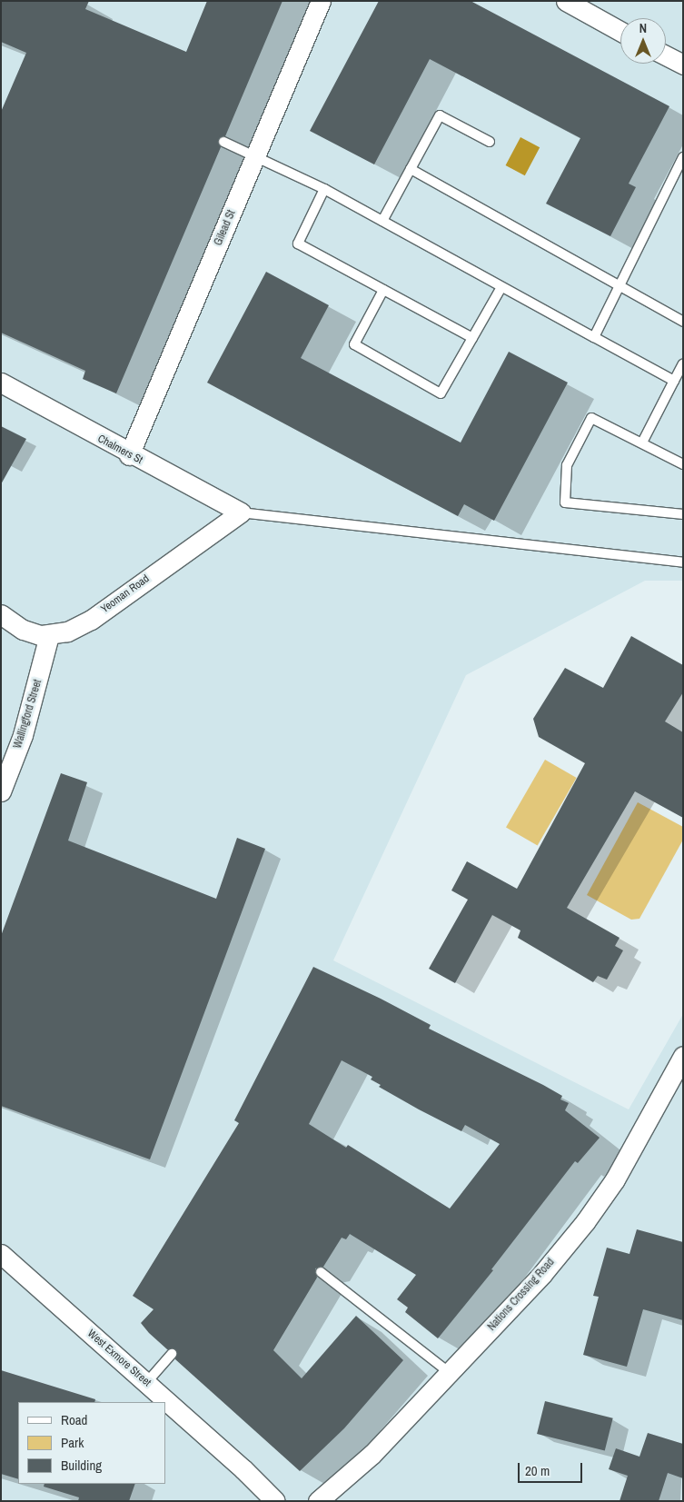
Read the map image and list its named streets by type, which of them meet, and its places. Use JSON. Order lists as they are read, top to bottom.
{
  "streets": {
    "street": [
      "Gilead St",
      "Chalmers St",
      "Yeoman Road",
      "Wallingford Street",
      "Nations Crossing Road",
      "West Exmore Street"
    ]
  },
  "crossings": [
    ["Gilead St", "Chalmers St"],
    ["Chalmers St", "Yeoman Road"],
    ["Yeoman Road", "Wallingford Street"]
  ],
  "legend": ["Road", "Park", "Building"],
  "scale_bar": "20 m",
  "north": "top"
}
